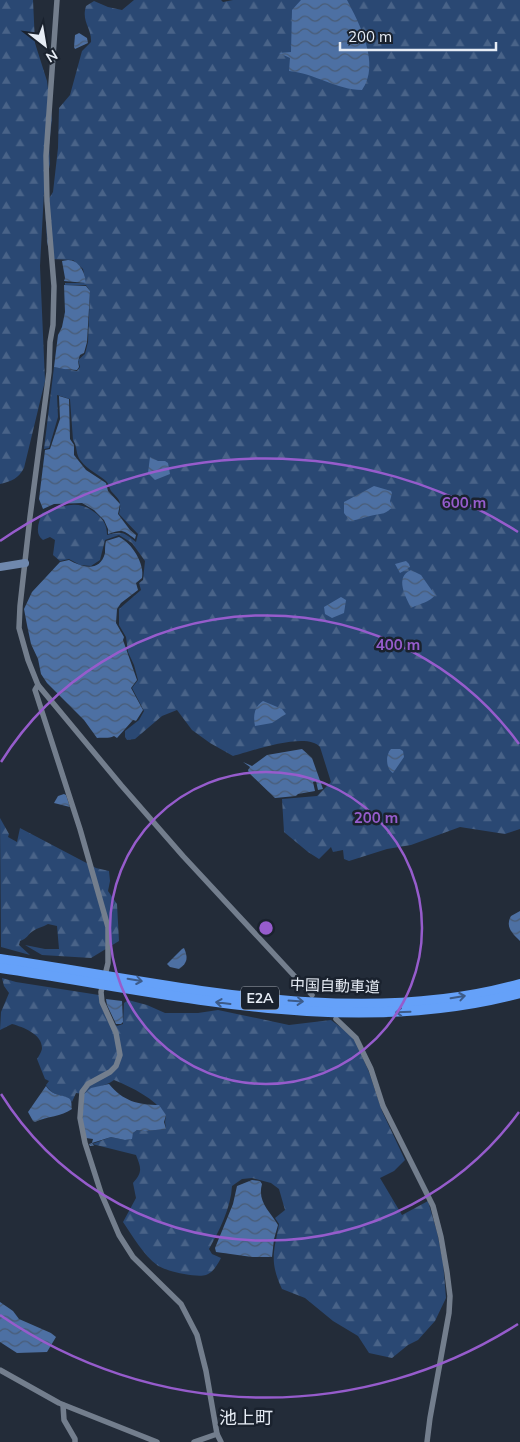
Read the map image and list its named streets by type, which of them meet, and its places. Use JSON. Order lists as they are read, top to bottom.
{
  "streets": {
    "highway": ["中国自動車道", "E2A"]
  },
  "districts": ["池上町"],
  "scale_bar": "200 m",
  "north": "bottom right",
  "rings": ["600 m", "400 m", "200 m"]
}
